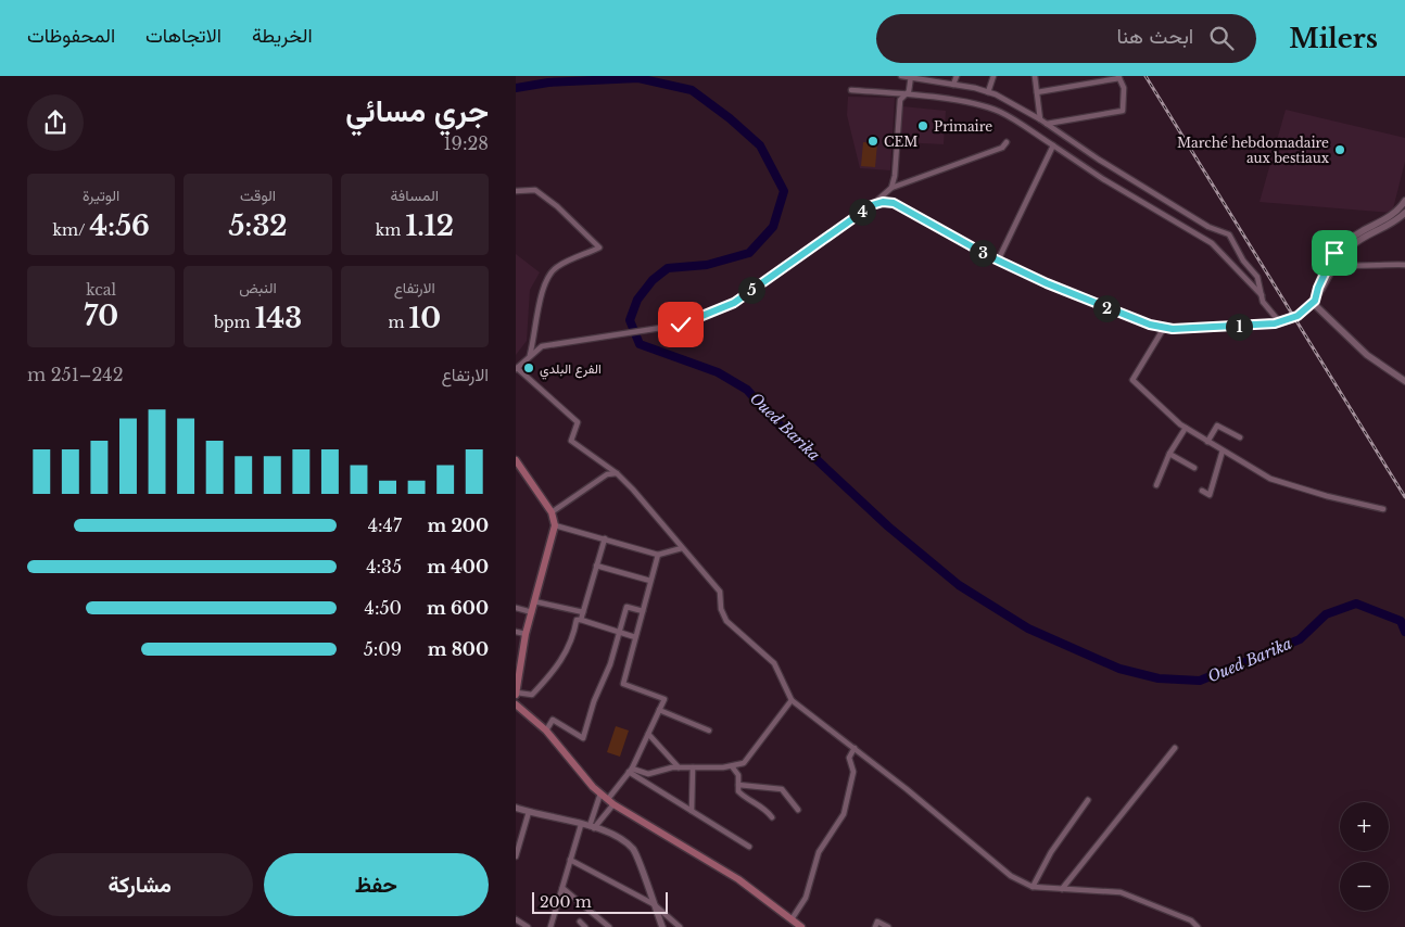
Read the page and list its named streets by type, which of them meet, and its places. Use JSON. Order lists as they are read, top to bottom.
{
  "water": ["Oued Barika"],
  "places": [
    "Primaire",
    "CEM",
    "Marché hebdomadaire aux bestiaux",
    "الفرع البلدي"
  ],
  "scale_bar": "200 m",
  "page": {
    "header": "Milers",
    "search": "ابحث هنا",
    "nav": ["الخريطة", "الاتجاهات", "المحفوظات"],
    "heading": ["جري مسائي", "19:28"],
    "stats": [
      ["المسافة", "1.12 km"],
      ["الوقت", "5:32"],
      ["الوتيرة", "4:56 /km"],
      ["الارتفاع", "10 m"],
      ["النبض", "143 bpm"],
      ["kcal", "70"]
    ],
    "pins": [
      "4",
      "3",
      "5",
      "2",
      "1"
    ],
    "chart": ["الارتفاع", "242–251 m"],
    "list": [
      {
        "name": "200 m",
        "note": "4:47"
      },
      {
        "name": "400 m",
        "note": "4:35"
      },
      {
        "name": "600 m",
        "note": "4:50"
      },
      {
        "name": "800 m",
        "note": "5:09"
      }
    ],
    "map_buttons": ["+", "−"],
    "buttons": ["حفظ", "مشاركة"],
    "scale": "200 m"
  }
}
